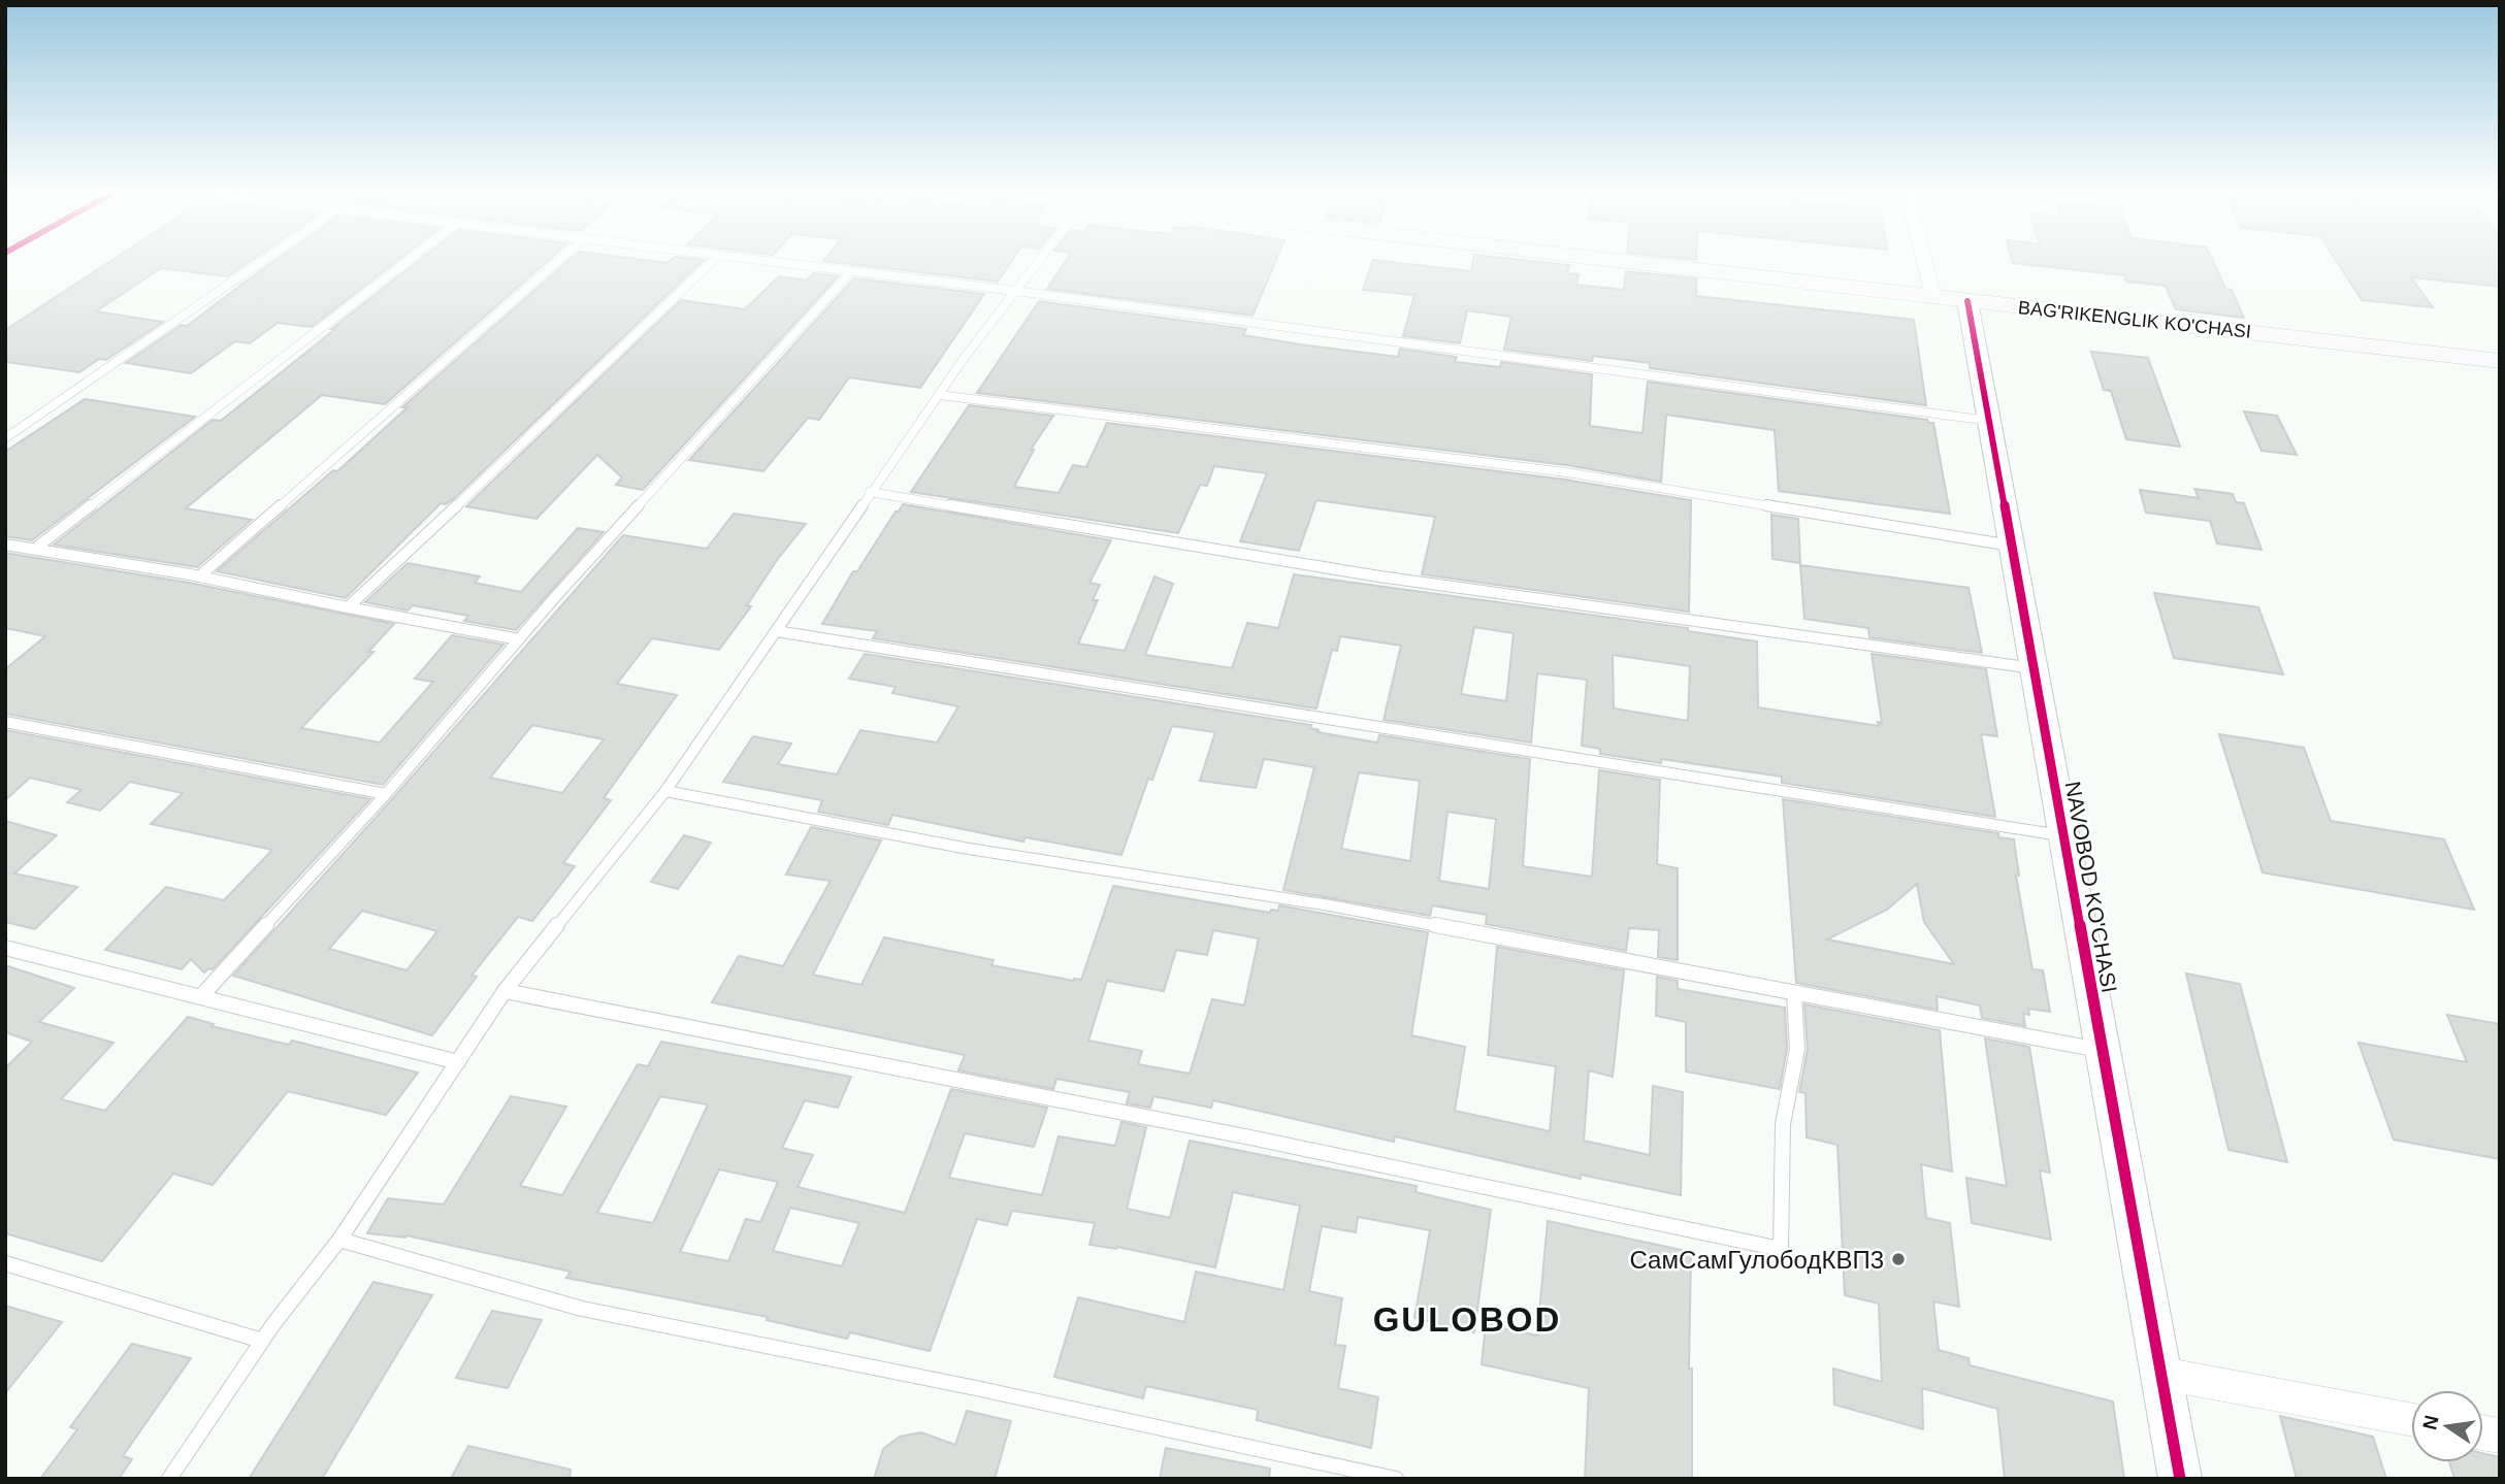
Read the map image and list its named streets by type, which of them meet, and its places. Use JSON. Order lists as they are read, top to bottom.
{
  "streets": {
    "main road": ["BAG'RIKENGLIK KO'CHASI"],
    "street": ["NAVOBOD KO'CHASI"]
  },
  "crossings": [
    ["BAG'RIKENGLIK KO'CHASI", "NAVOBOD KO'CHASI"]
  ],
  "districts": ["GULOBOD"],
  "places": ["СамСамГулободКВП3"],
  "north": "left"
}
